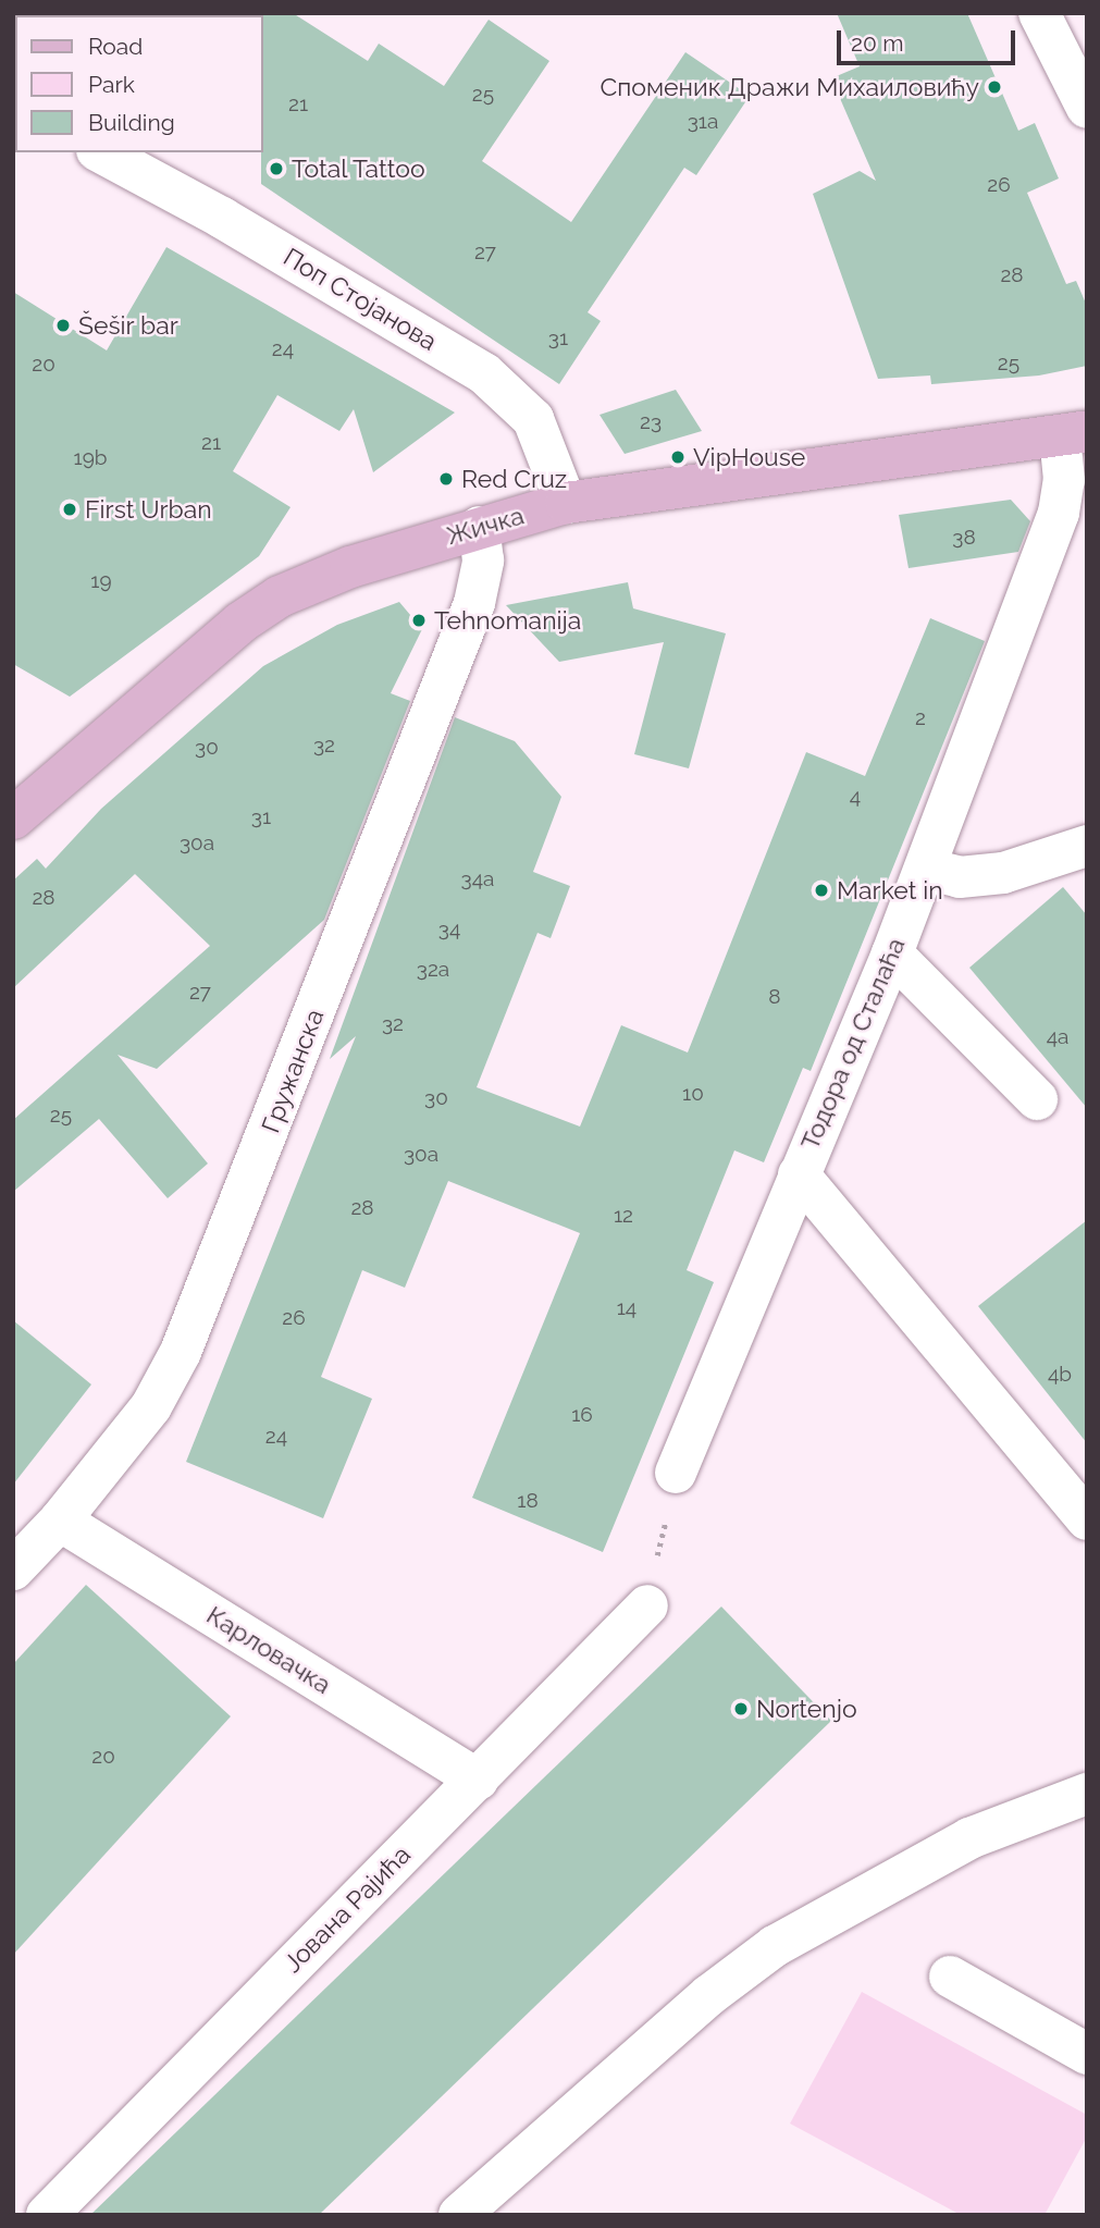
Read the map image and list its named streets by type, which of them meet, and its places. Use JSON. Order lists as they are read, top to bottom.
{
  "streets": {
    "main road": ["Жичка"],
    "street": [
      "Поп Стојанова",
      "Тодора од Сталаћа",
      "Гружанска",
      "Карловачка",
      "Јована Рајића"
    ]
  },
  "crossings": [
    ["Поп Стојанова", "Жичка"],
    ["Жичка", "Тодора од Сталаћа"],
    ["Жичка", "Гружанска"],
    ["Гружанска", "Карловачка"],
    ["Карловачка", "Јована Рајића"]
  ],
  "places": [
    "Споменик Дражи Михаиловићу",
    "Total Tattoo",
    "Šešir bar",
    "VipHouse",
    "Red Cruz",
    "First Urban",
    "Tehnomanija",
    "Market in",
    "Nortenjo"
  ],
  "house_numbers": [
    "25",
    "21",
    "31a",
    "26",
    "27",
    "28",
    "31",
    "24",
    "25",
    "20",
    "23",
    "21",
    "19b",
    "38",
    "19",
    "2",
    "32",
    "30",
    "4",
    "31",
    "30a",
    "34a",
    "28",
    "34",
    "32a",
    "27",
    "8",
    "32",
    "4a",
    "10",
    "30",
    "25",
    "30a",
    "28",
    "12",
    "14",
    "26",
    "4b",
    "16",
    "24",
    "18",
    "20"
  ],
  "legend": ["Road", "Park", "Building"],
  "scale_bar": "20 m"
}
